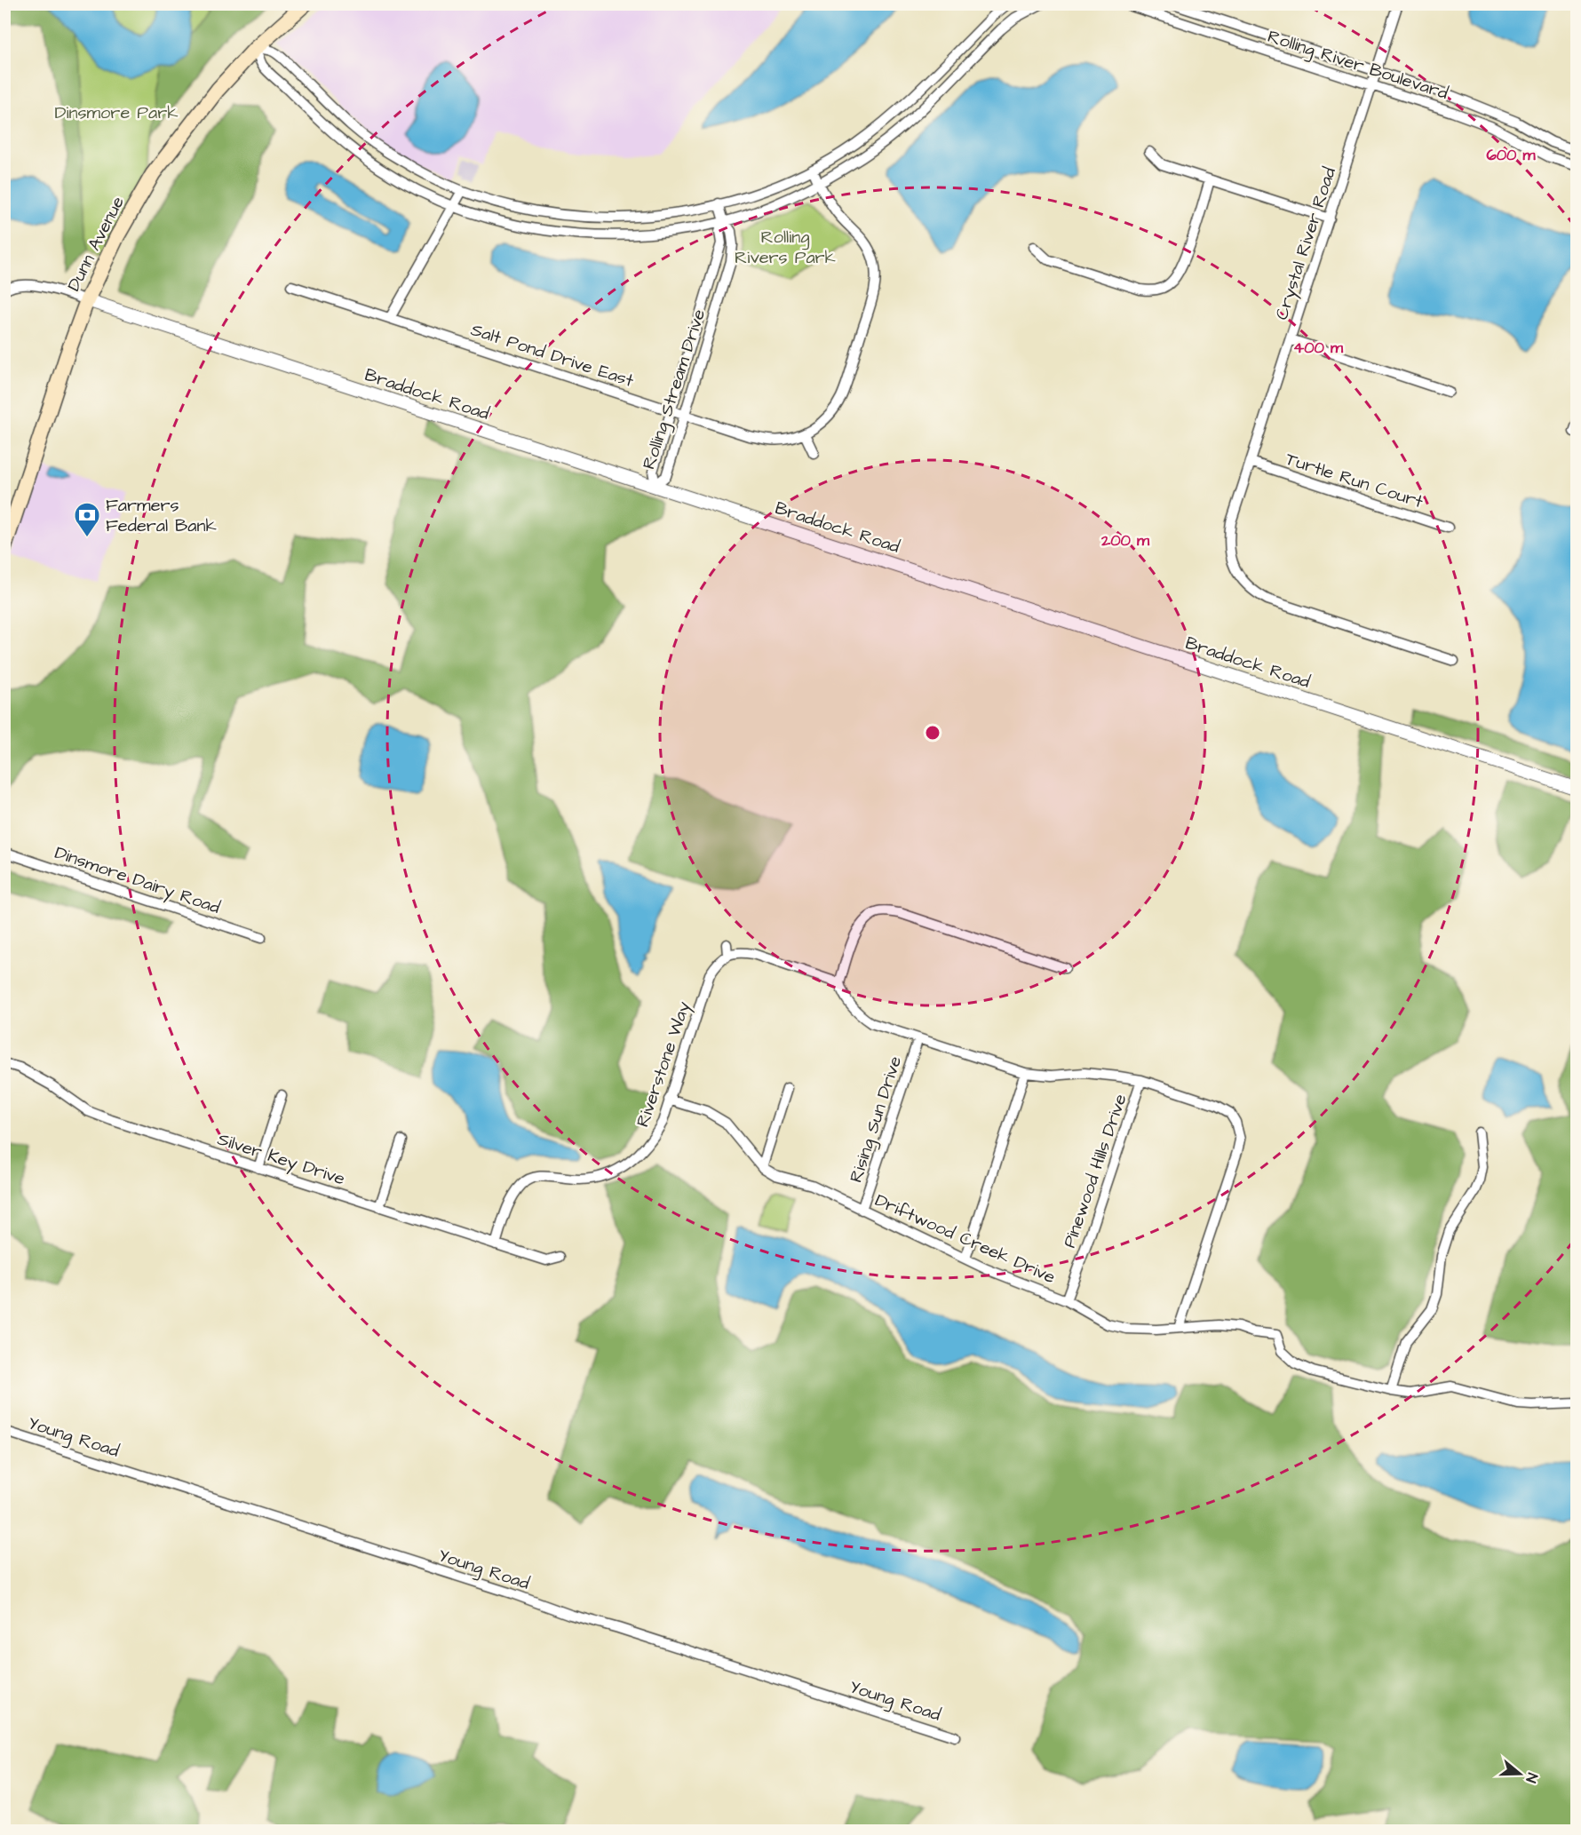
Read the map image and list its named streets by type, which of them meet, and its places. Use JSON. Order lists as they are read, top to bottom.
{
  "streets": {
    "main road": ["Dunn Avenue"],
    "street": [
      "Rolling River Boulevard",
      "Crystal River Road",
      "Salt Pond Drive East",
      "Rolling Stream Drive",
      "Braddock Road",
      "Turtle Run Court",
      "Dinsmore Dairy Road",
      "Riverstone Way",
      "Rising Sun Drive",
      "Silver Key Drive",
      "Pinewood Hills Drive",
      "Driftwood Creek Drive",
      "Young Road"
    ]
  },
  "crossings": [
    ["Rolling River Boulevard", "Crystal River Road"],
    ["Dunn Avenue", "Braddock Road"],
    ["Crystal River Road", "Turtle Run Court"],
    ["Salt Pond Drive East", "Rolling Stream Drive"],
    ["Rolling Stream Drive", "Braddock Road"],
    ["Riverstone Way", "Silver Key Drive"],
    ["Riverstone Way", "Driftwood Creek Drive"],
    ["Rising Sun Drive", "Driftwood Creek Drive"],
    ["Pinewood Hills Drive", "Driftwood Creek Drive"]
  ],
  "parks": ["Dinsmore Park", "Rolling Rivers Park"],
  "places": {
    "bank": ["Farmers Federal Bank"]
  },
  "north": "right",
  "rings": ["600 m", "400 m", "200 m"]
}
